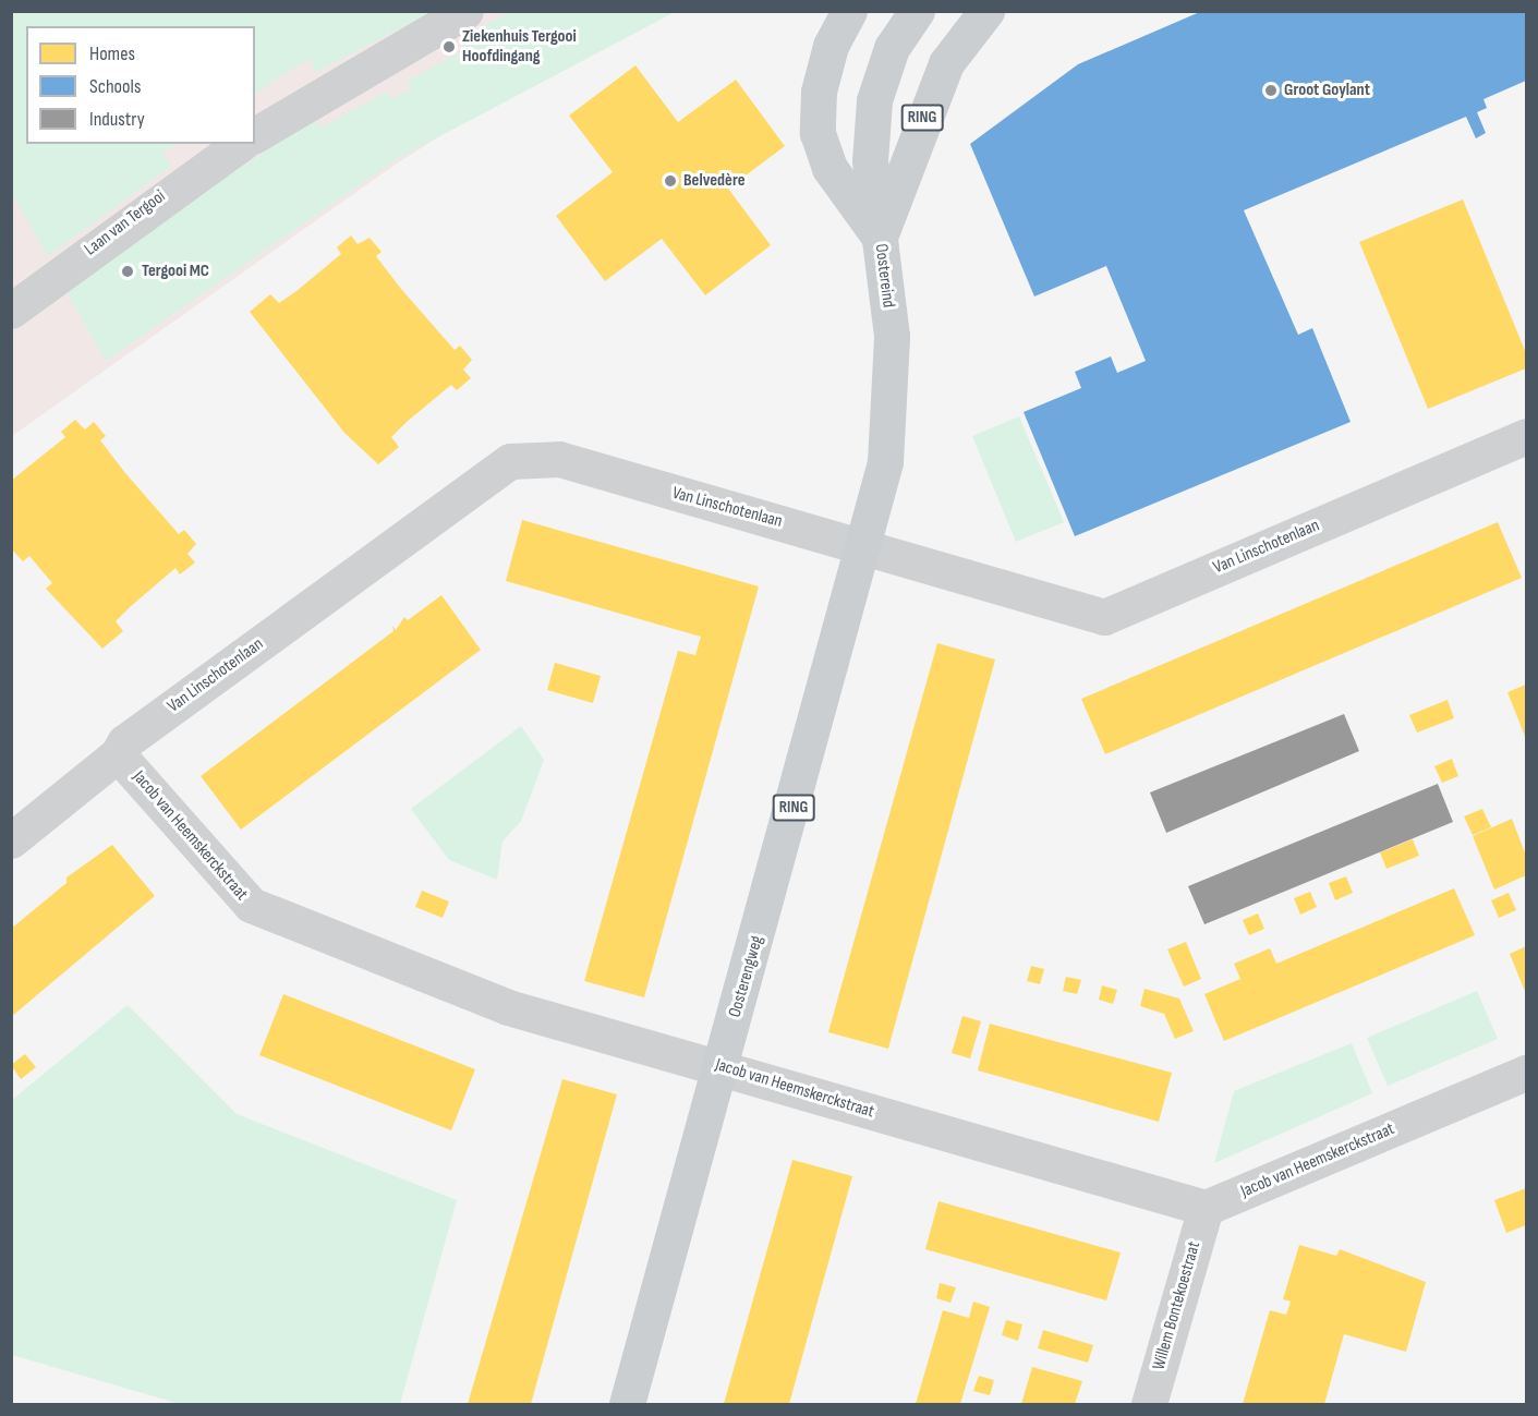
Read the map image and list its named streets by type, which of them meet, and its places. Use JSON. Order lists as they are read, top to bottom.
{
  "streets": {
    "main road": ["RING", "Oostereind", "Oosterengweg"],
    "street": [
      "Laan van Tergooi",
      "Van Linschotenlaan",
      "Jacob van Heemskerckstraat",
      "Willem Bontekoestraat"
    ]
  },
  "crossings": [
    ["RING", "Oostereind"],
    ["Oostereind", "Van Linschotenlaan"],
    ["Oostereind", "Oosterengweg"],
    ["Van Linschotenlaan", "Jacob van Heemskerckstraat"],
    ["Van Linschotenlaan", "Oosterengweg"],
    ["Jacob van Heemskerckstraat", "Oosterengweg"],
    ["Jacob van Heemskerckstraat", "Willem Bontekoestraat"]
  ],
  "places": [
    "Ziekenhuis Tergooi Hoofdingang",
    "Groot Goylant",
    "Belvedère",
    "Tergooi MC"
  ],
  "legend": ["Homes", "Schools", "Industry"]
}
